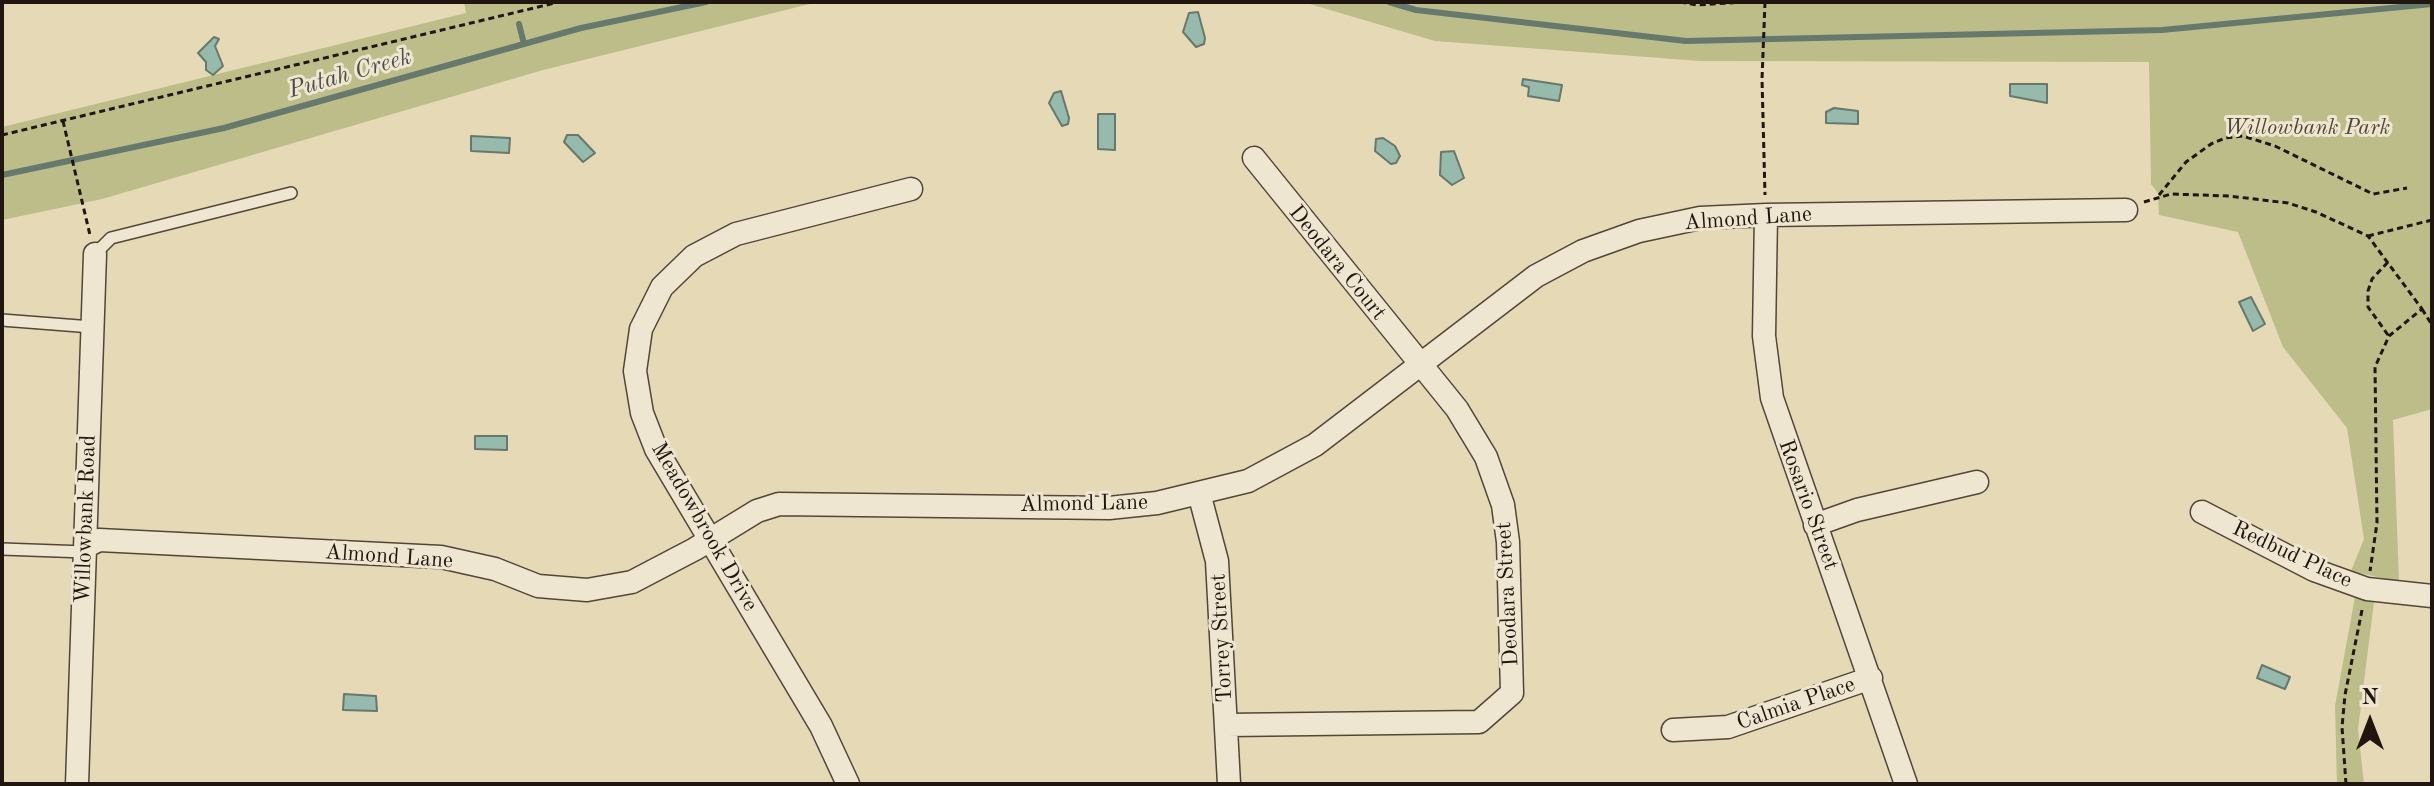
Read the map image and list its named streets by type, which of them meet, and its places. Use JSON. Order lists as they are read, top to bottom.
{
  "streets": {
    "street": [
      "Almond Lane",
      "Deodara Court",
      "Rosario Street",
      "Willowbank Road",
      "Meadowbrook Drive",
      "Redbud Place",
      "Deodara Street",
      "Torrey Street",
      "Calmia Place"
    ]
  },
  "crossings": [
    ["Almond Lane", "Deodara Court"],
    ["Almond Lane", "Rosario Street"],
    ["Almond Lane", "Willowbank Road"],
    ["Almond Lane", "Meadowbrook Drive"],
    ["Almond Lane", "Deodara Street"],
    ["Almond Lane", "Torrey Street"],
    ["Deodara Court", "Deodara Street"],
    ["Rosario Street", "Calmia Place"],
    ["Deodara Street", "Torrey Street"]
  ],
  "water": ["Putah Creek"],
  "parks": ["Willowbank Park"],
  "north": "top"
}
